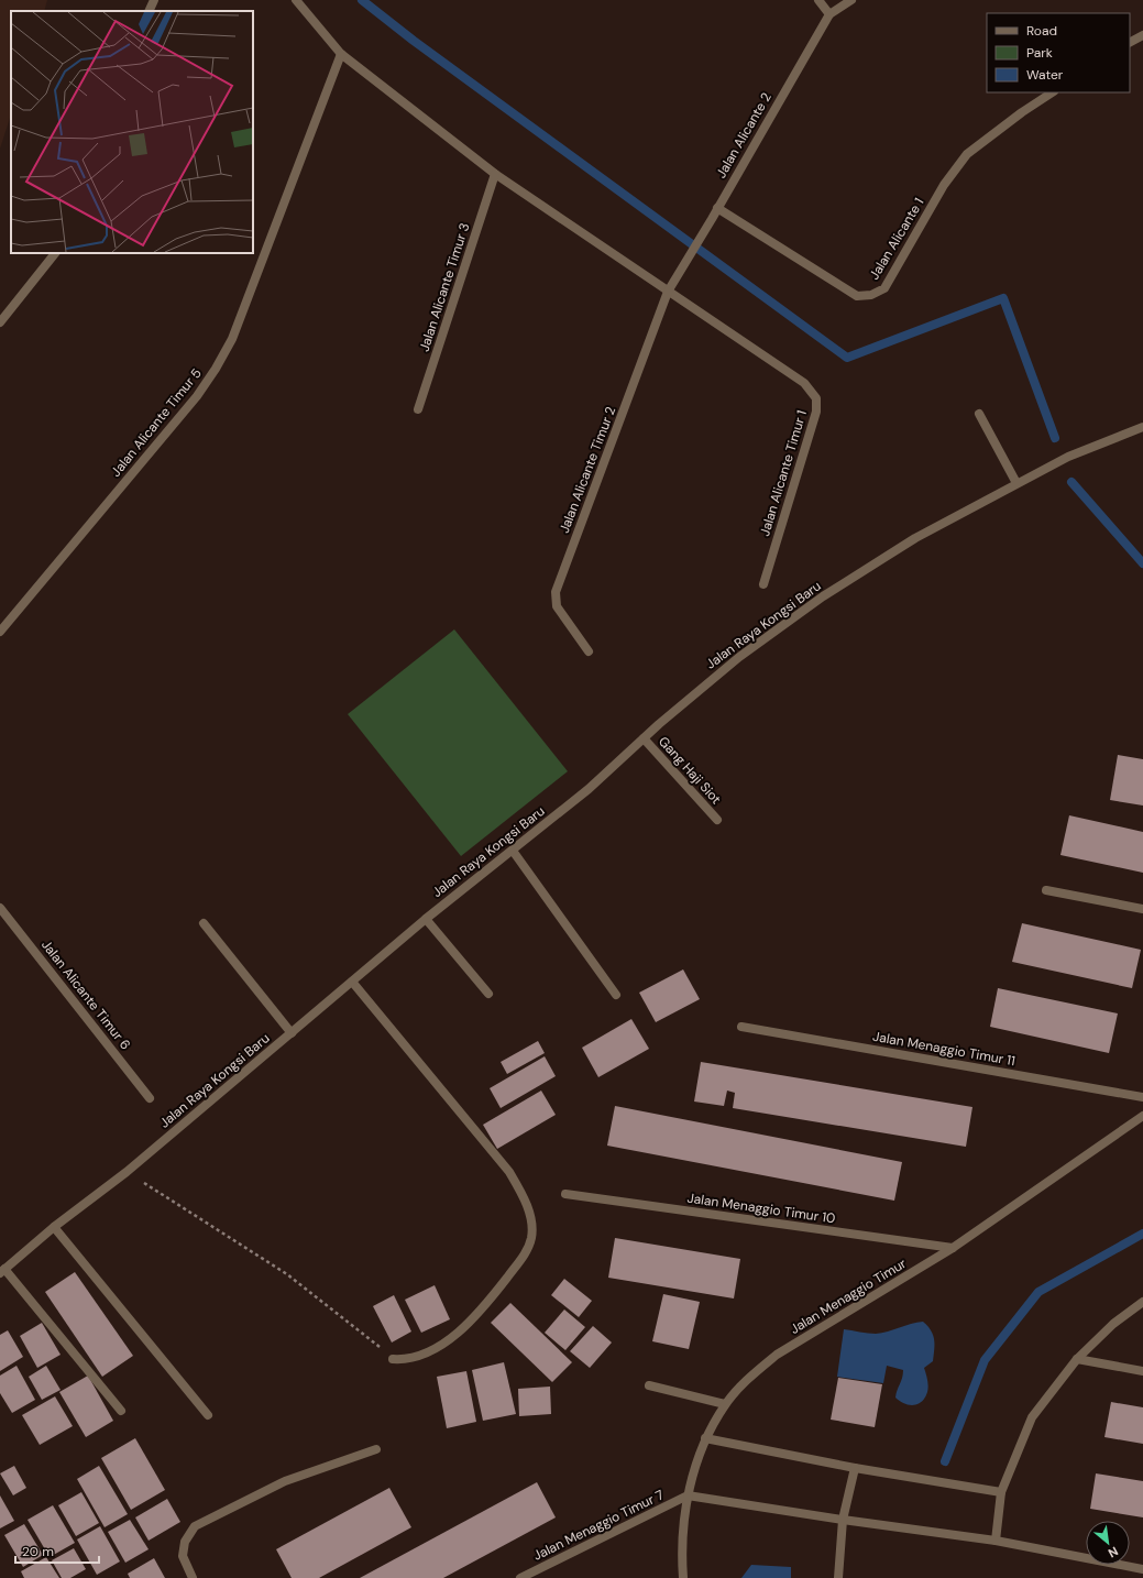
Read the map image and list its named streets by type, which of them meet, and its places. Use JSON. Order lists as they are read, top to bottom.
{
  "streets": {
    "street": [
      "Jalan Alicante 2",
      "Jalan Alicante 1",
      "Jalan Alicante Timur 3",
      "Jalan Alicante Timur 5",
      "Jalan Alicante Timur 2",
      "Jalan Alicante Timur 1",
      "Jalan Raya Kongsi Baru",
      "Gang Haji Siot",
      "Jalan Alicante Timur 6",
      "Jalan Menaggio Timur 11",
      "Jalan Menaggio Timur 10",
      "Jalan Menaggio Timur",
      "Jalan Menaggio Timur 7"
    ]
  },
  "crossings": [
    ["Jalan Alicante 2", "Jalan Alicante 1"],
    ["Jalan Alicante 2", "Jalan Alicante Timur 2"],
    ["Jalan Alicante 2", "Jalan Alicante Timur 1"],
    ["Jalan Alicante Timur 3", "Jalan Alicante Timur 1"],
    ["Jalan Alicante Timur 5", "Jalan Alicante Timur 1"],
    ["Jalan Alicante Timur 2", "Jalan Alicante Timur 1"],
    ["Jalan Raya Kongsi Baru", "Gang Haji Siot"],
    ["Jalan Menaggio Timur 10", "Jalan Menaggio Timur"],
    ["Jalan Menaggio Timur", "Jalan Menaggio Timur 7"]
  ],
  "legend": ["Road", "Park", "Water"],
  "scale_bar": "20 m",
  "north": "bottom right"
}
